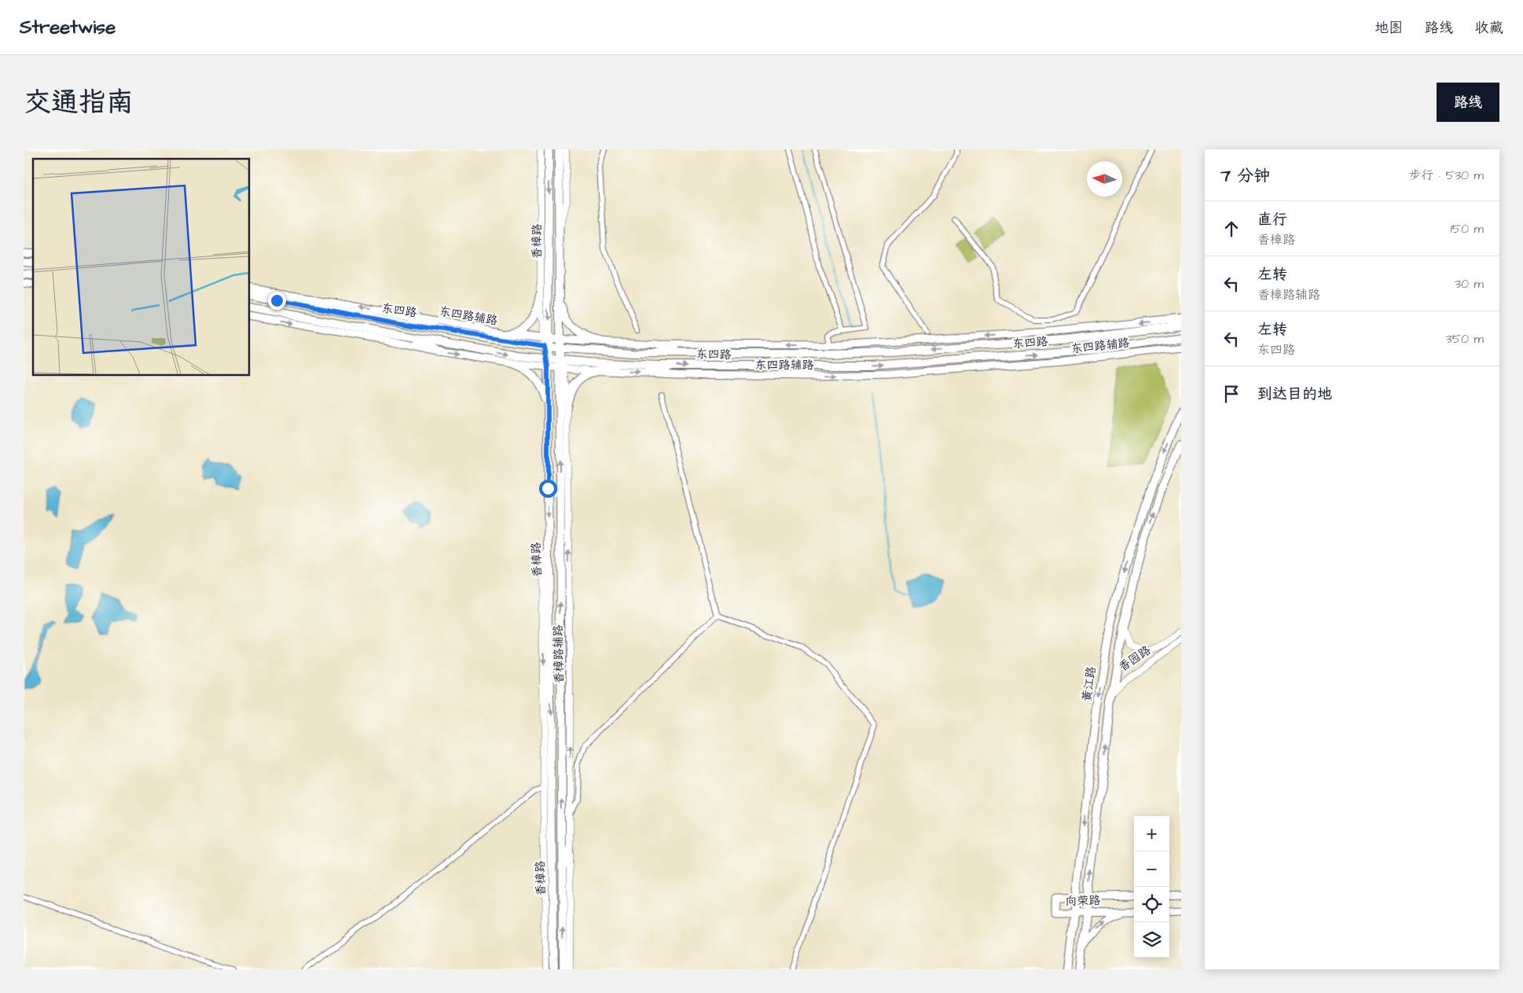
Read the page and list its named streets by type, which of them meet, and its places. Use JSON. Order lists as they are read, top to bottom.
{
  "streets": {
    "main road": [
      "香樟路",
      "东四路",
      "东四路辅路",
      "黄江路",
      "向荣路"
    ],
    "street": ["香樟路辅路", "香园路"]
  },
  "crossings": [
    ["香樟路", "东四路"],
    ["香樟路", "东四路辅路"],
    ["香樟路", "香樟路辅路"],
    ["东四路", "东四路辅路"],
    ["东四路", "香樟路辅路"],
    ["东四路辅路", "香樟路辅路"],
    ["香园路", "黄江路"],
    ["黄江路", "向荣路"]
  ],
  "north": "left",
  "page": {
    "header": "Streetwise",
    "nav": ["地图", "路线", "收藏"],
    "title": "交通指南",
    "buttons": "路线",
    "heading": ["7 分钟", "步行 · 530 m"],
    "list": [
      ["直行", "香樟路", "150 m"],
      ["左转", "香樟路辅路", "30 m"],
      ["左转", "东四路", "350 m"],
      "到达目的地"
    ],
    "map_buttons": ["+", "−"]
  }
}
